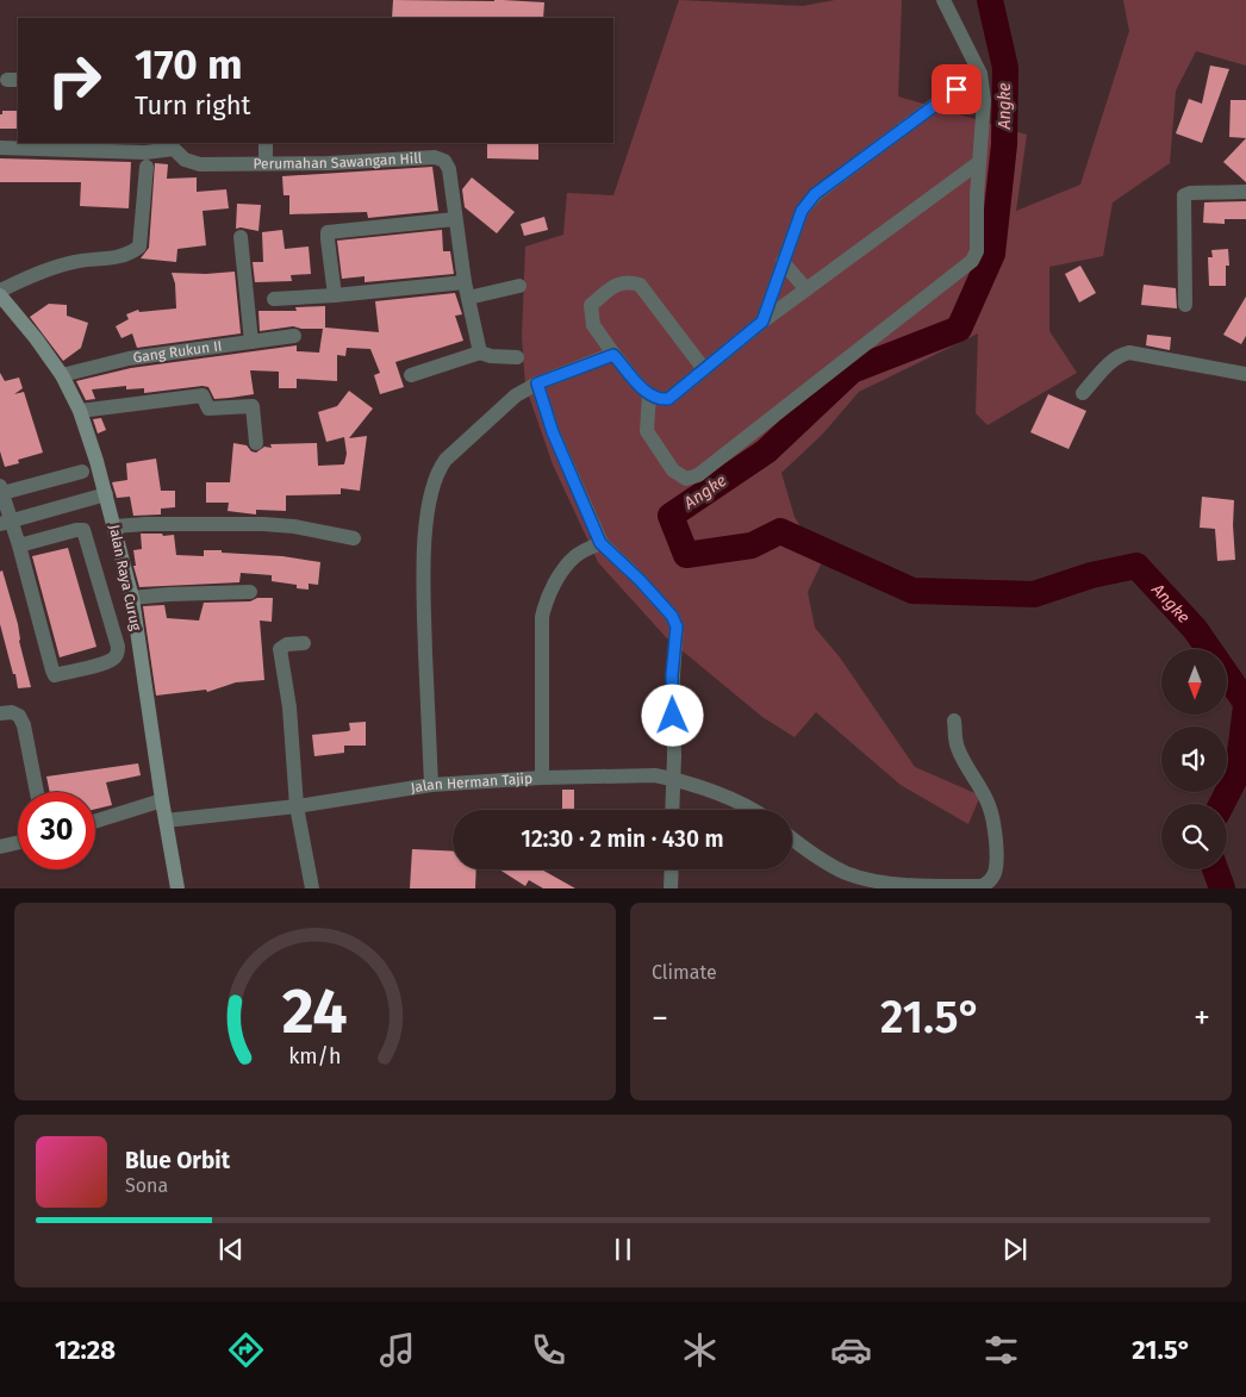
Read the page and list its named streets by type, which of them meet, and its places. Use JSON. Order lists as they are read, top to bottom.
{
  "streets": {
    "main road": ["Jalan Raya Curug"],
    "street": ["Perumahan Sawangan Hill", "Gang Rukun II", "Jalan Herman Tajip"]
  },
  "crossings": [
    ["Gang Rukun II", "Jalan Raya Curug"],
    ["Jalan Raya Curug", "Jalan Herman Tajip"]
  ],
  "water": ["Angke"],
  "north": "bottom",
  "page": {
    "turn": ["170 m", "Turn right"],
    "limit": "30",
    "trip": "12:30 · 2 min · 430 m",
    "tile": "Climate",
    "heat": ["−", "21.5°", "+"],
    "song": ["Blue Orbit", "Sona"],
    "tabs": ["12:28", "21.5°"],
    "gauge": ["24", "km/h"]
  }
}
